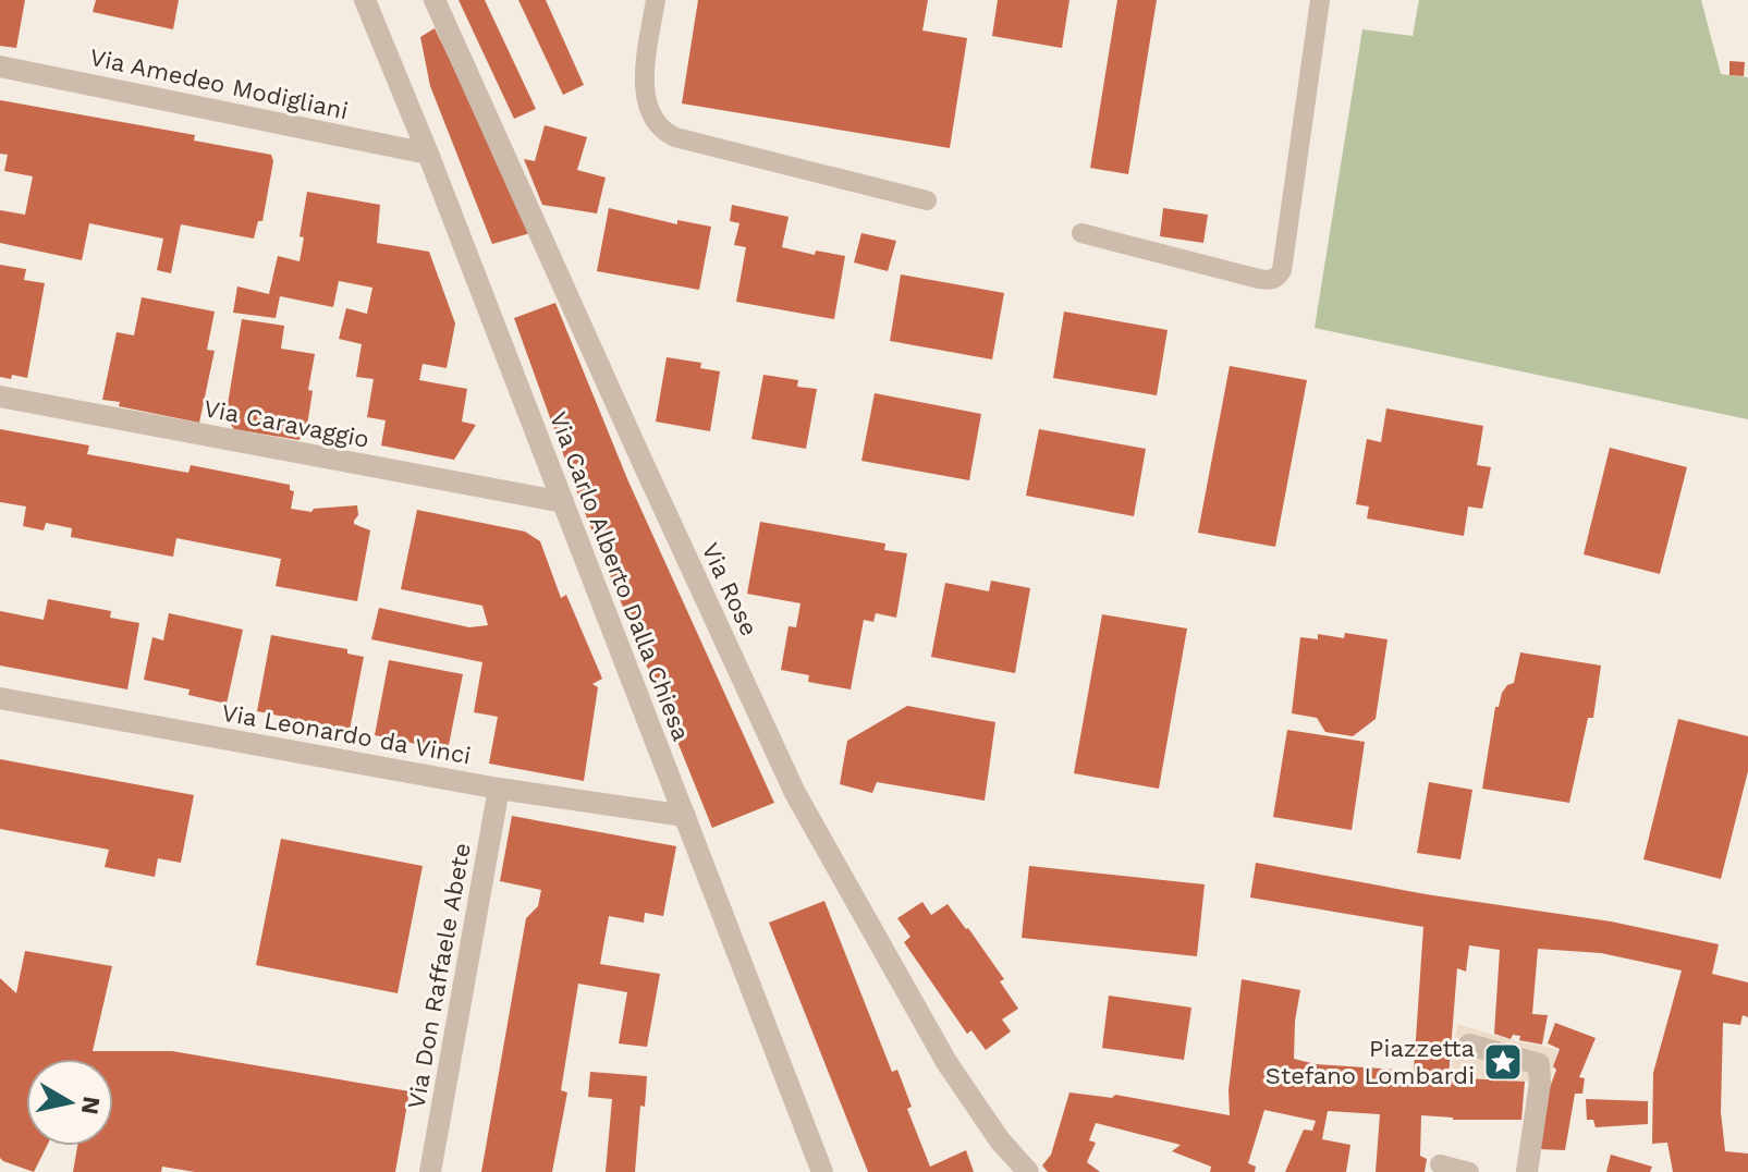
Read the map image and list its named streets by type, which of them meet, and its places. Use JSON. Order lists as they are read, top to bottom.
{
  "streets": {
    "street": [
      "Via Amedeo Modigliani",
      "Via Caravaggio",
      "Via Carlo Alberto Dalla Chiesa",
      "Via Rose",
      "Via Leonardo da Vinci",
      "Via Don Raffaele Abete"
    ]
  },
  "crossings": [
    ["Via Amedeo Modigliani", "Via Carlo Alberto Dalla Chiesa"],
    ["Via Caravaggio", "Via Carlo Alberto Dalla Chiesa"],
    ["Via Carlo Alberto Dalla Chiesa", "Via Leonardo da Vinci"],
    ["Via Leonardo da Vinci", "Via Don Raffaele Abete"]
  ],
  "places": {
    "place": ["Piazzetta Stefano Lombardi"]
  },
  "north": "right"
}
